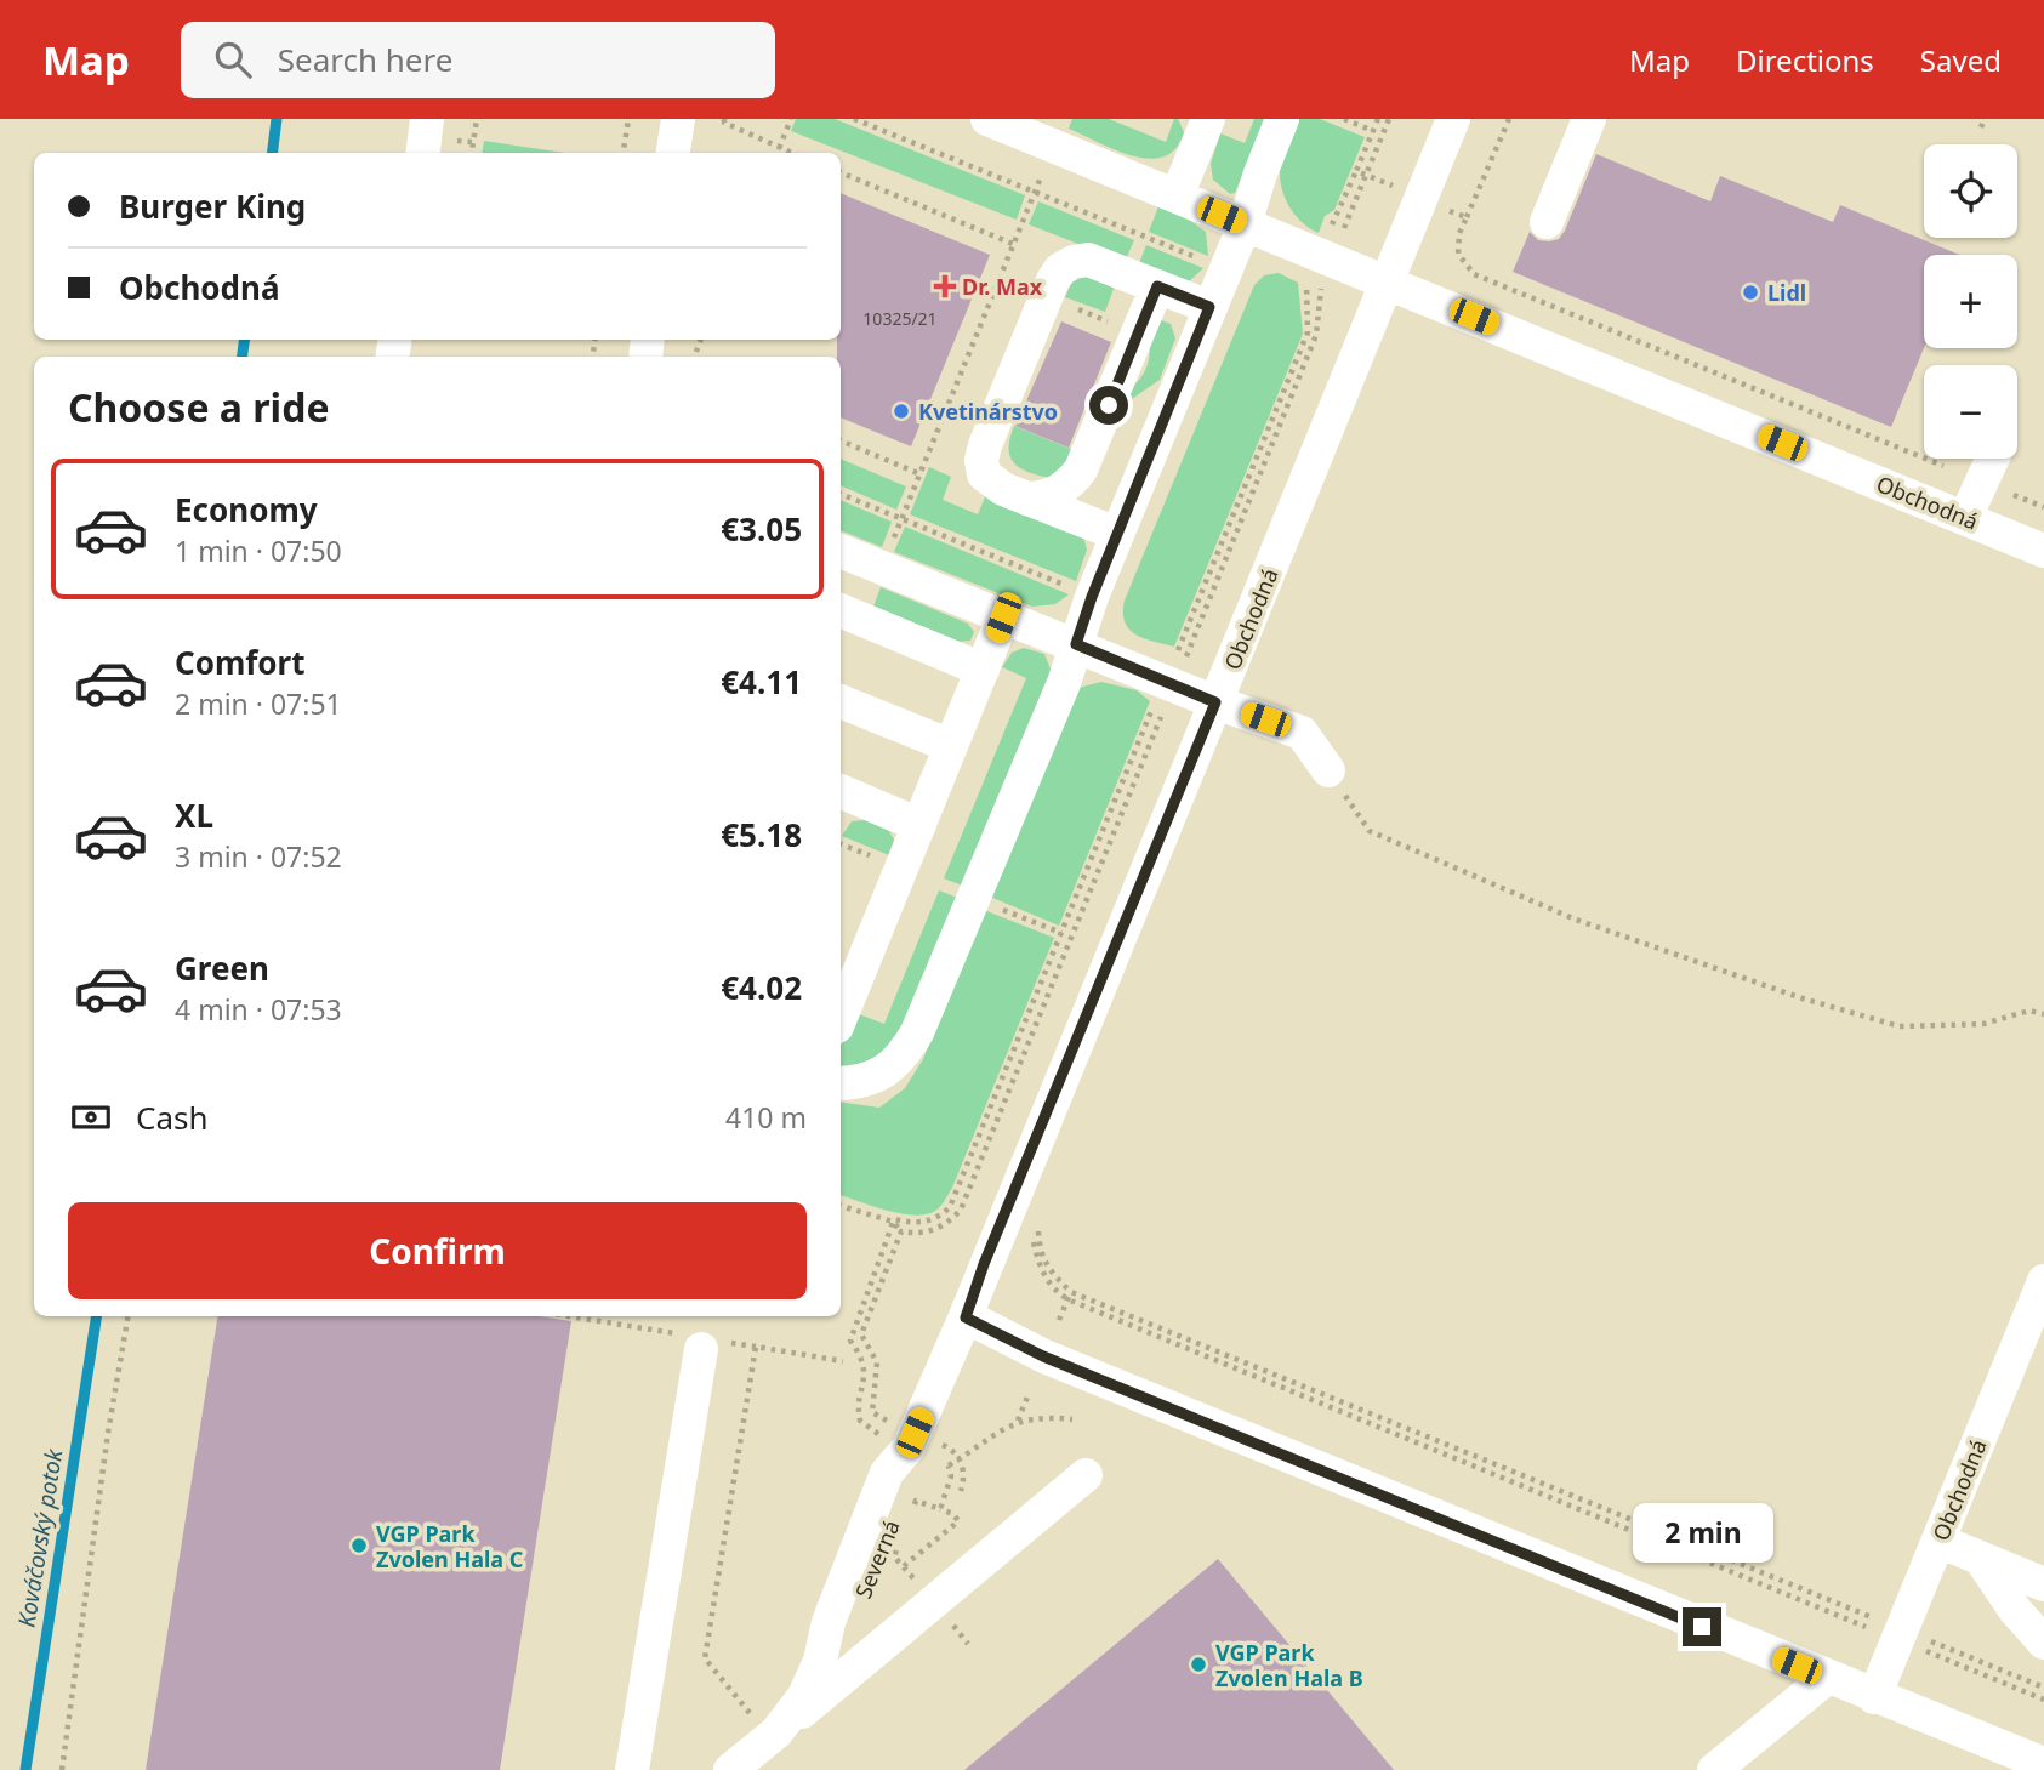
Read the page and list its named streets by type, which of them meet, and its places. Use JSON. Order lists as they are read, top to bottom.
{
  "streets": {
    "lane": ["Obchodná", "Severná"]
  },
  "crossings": [
    ["Obchodná", "Severná"]
  ],
  "water": ["Kováčovský potok"],
  "places": {
    "health": ["Dr. Max"],
    "other": [
      "Lidl",
      "Kvetinárstvo",
      "VGP Park Zvolen Hala C",
      "VGP Park Zvolen Hala B"
    ]
  },
  "house_numbers": ["10325/21"],
  "page": {
    "header": "Map",
    "search": "Search here",
    "nav": ["Map", "Directions", "Saved"],
    "map_buttons": ["+", "−"],
    "banner": ["Burger King", "Obchodná"],
    "heading": "Choose a ride",
    "list": [
      {
        "name": "Economy",
        "note": "1 min · 07:50",
        "value": "€3.05"
      },
      {
        "name": "Comfort",
        "note": "2 min · 07:51",
        "value": "€4.11"
      },
      {
        "name": "XL",
        "note": "3 min · 07:52",
        "value": "€5.18"
      },
      {
        "name": "Green",
        "note": "4 min · 07:53",
        "value": "€4.02"
      }
    ],
    "pay": ["Cash", "410 m"],
    "buttons": "Confirm",
    "bubble": "2 min"
  }
}
